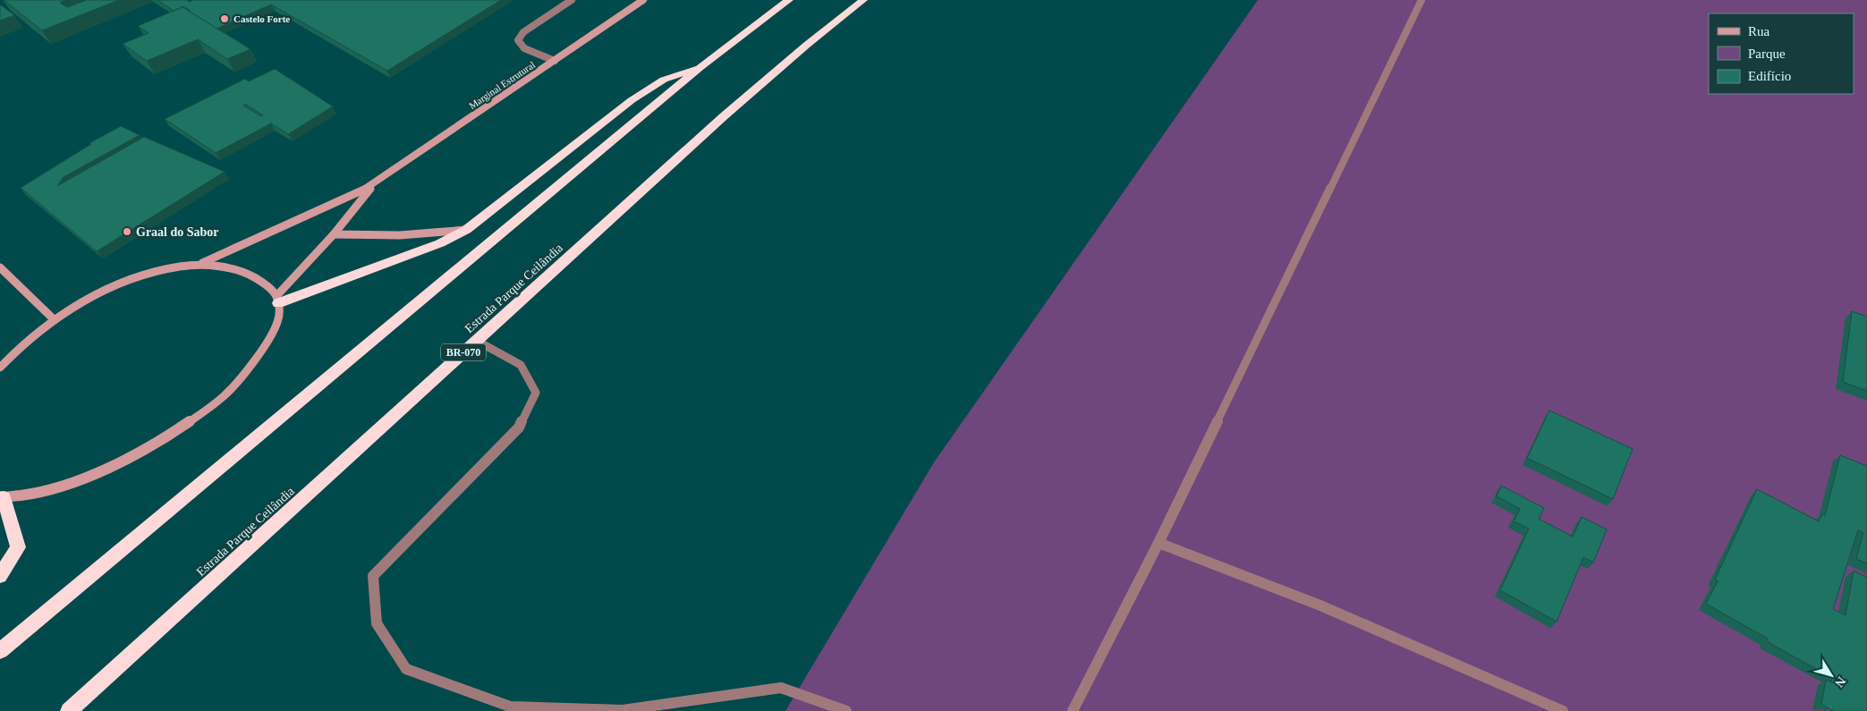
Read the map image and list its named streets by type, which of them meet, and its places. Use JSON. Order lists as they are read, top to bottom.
{
  "streets": {
    "highway": ["Estrada Parque Ceilândia", "BR-070"],
    "street": ["Marginal Estrutural"]
  },
  "places": ["Castelo Forte", "Graal do Sabor"],
  "legend": ["Rua", "Parque", "Edifício"],
  "north": "bottom right"
}
